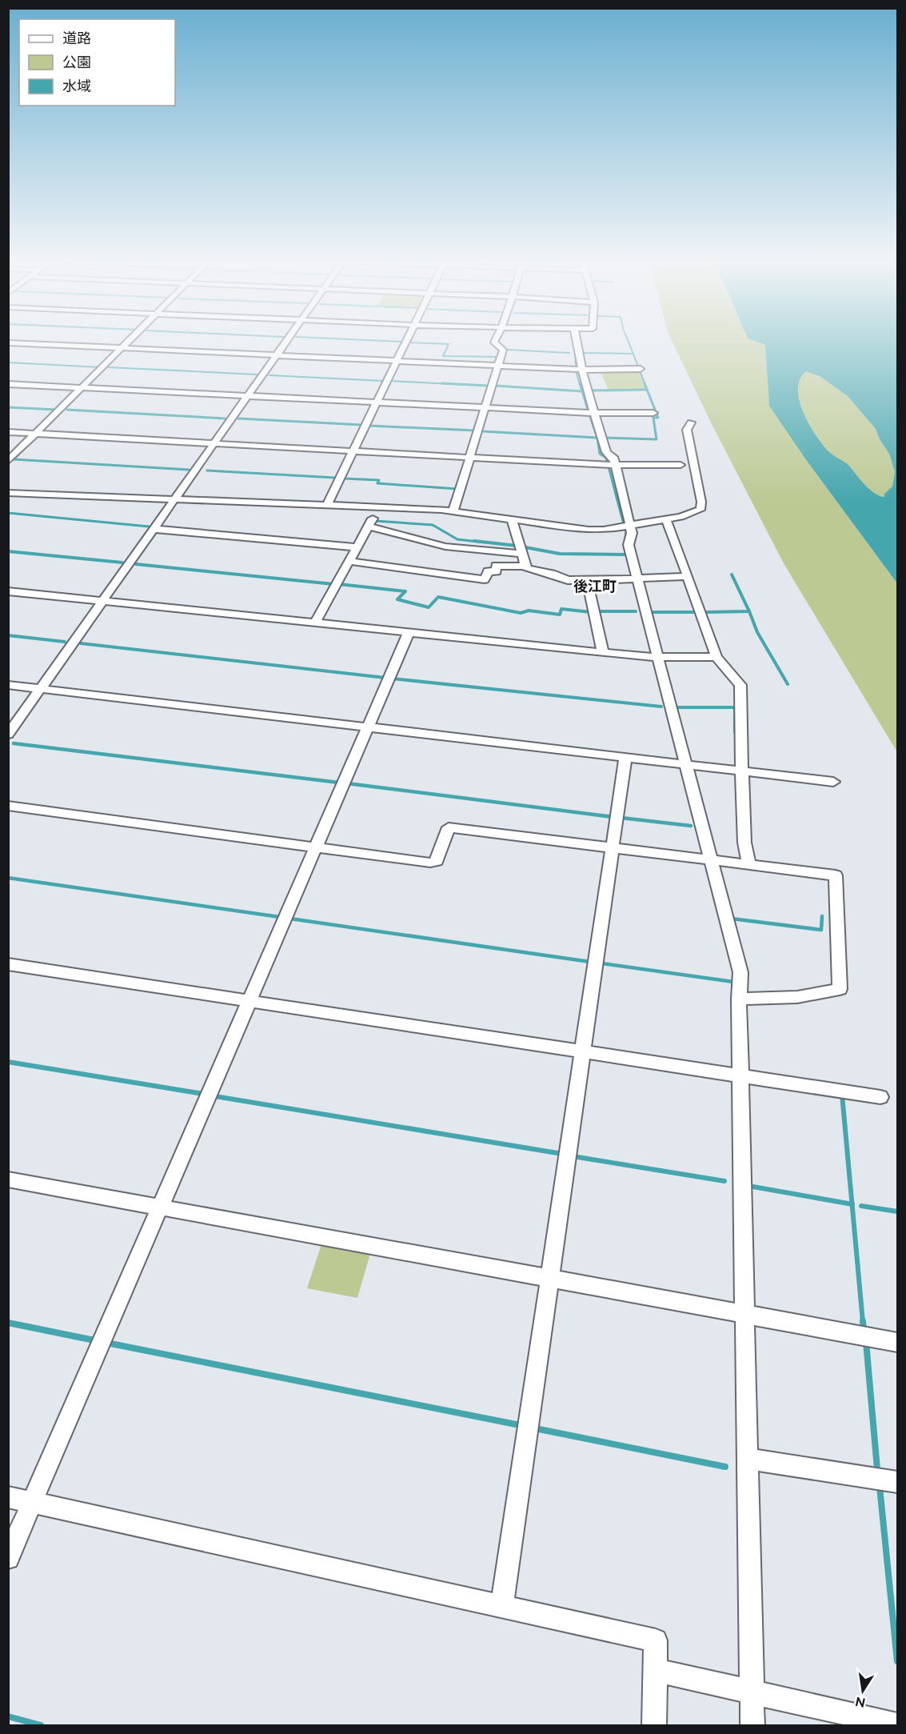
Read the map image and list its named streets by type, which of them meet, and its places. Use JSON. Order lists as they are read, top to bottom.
{
  "districts": ["後江町"],
  "legend": ["道路", "公園", "水域"],
  "north": "bottom"
}
